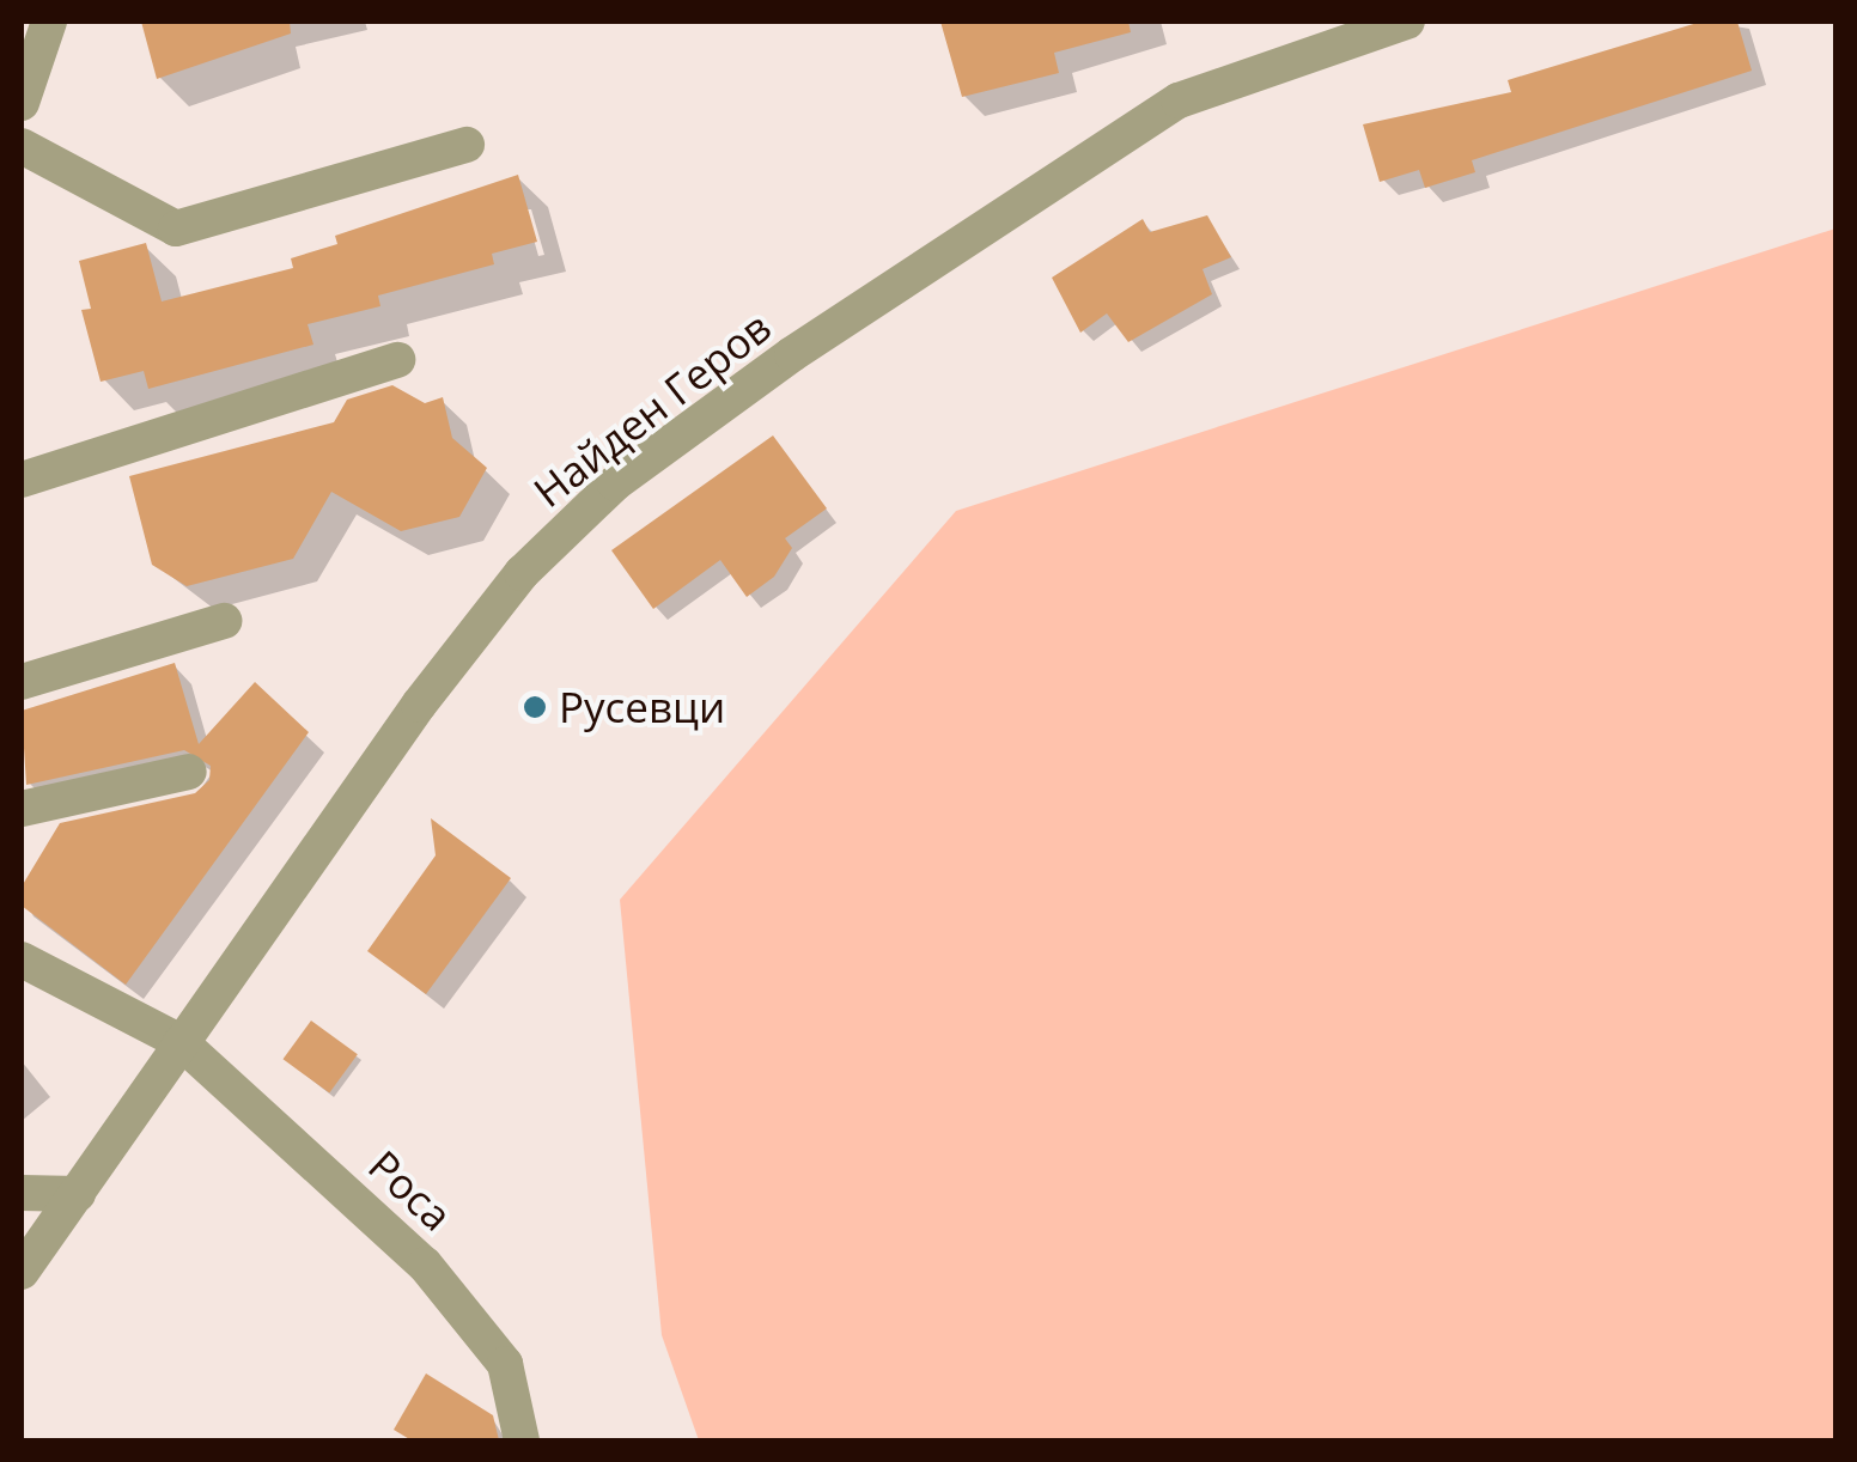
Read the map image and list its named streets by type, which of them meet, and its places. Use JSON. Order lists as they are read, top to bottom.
{
  "streets": {
    "street": ["Найден Геров", "Роса"]
  },
  "crossings": [
    ["Найден Геров", "Роса"]
  ],
  "places": ["Русевци"]
}
